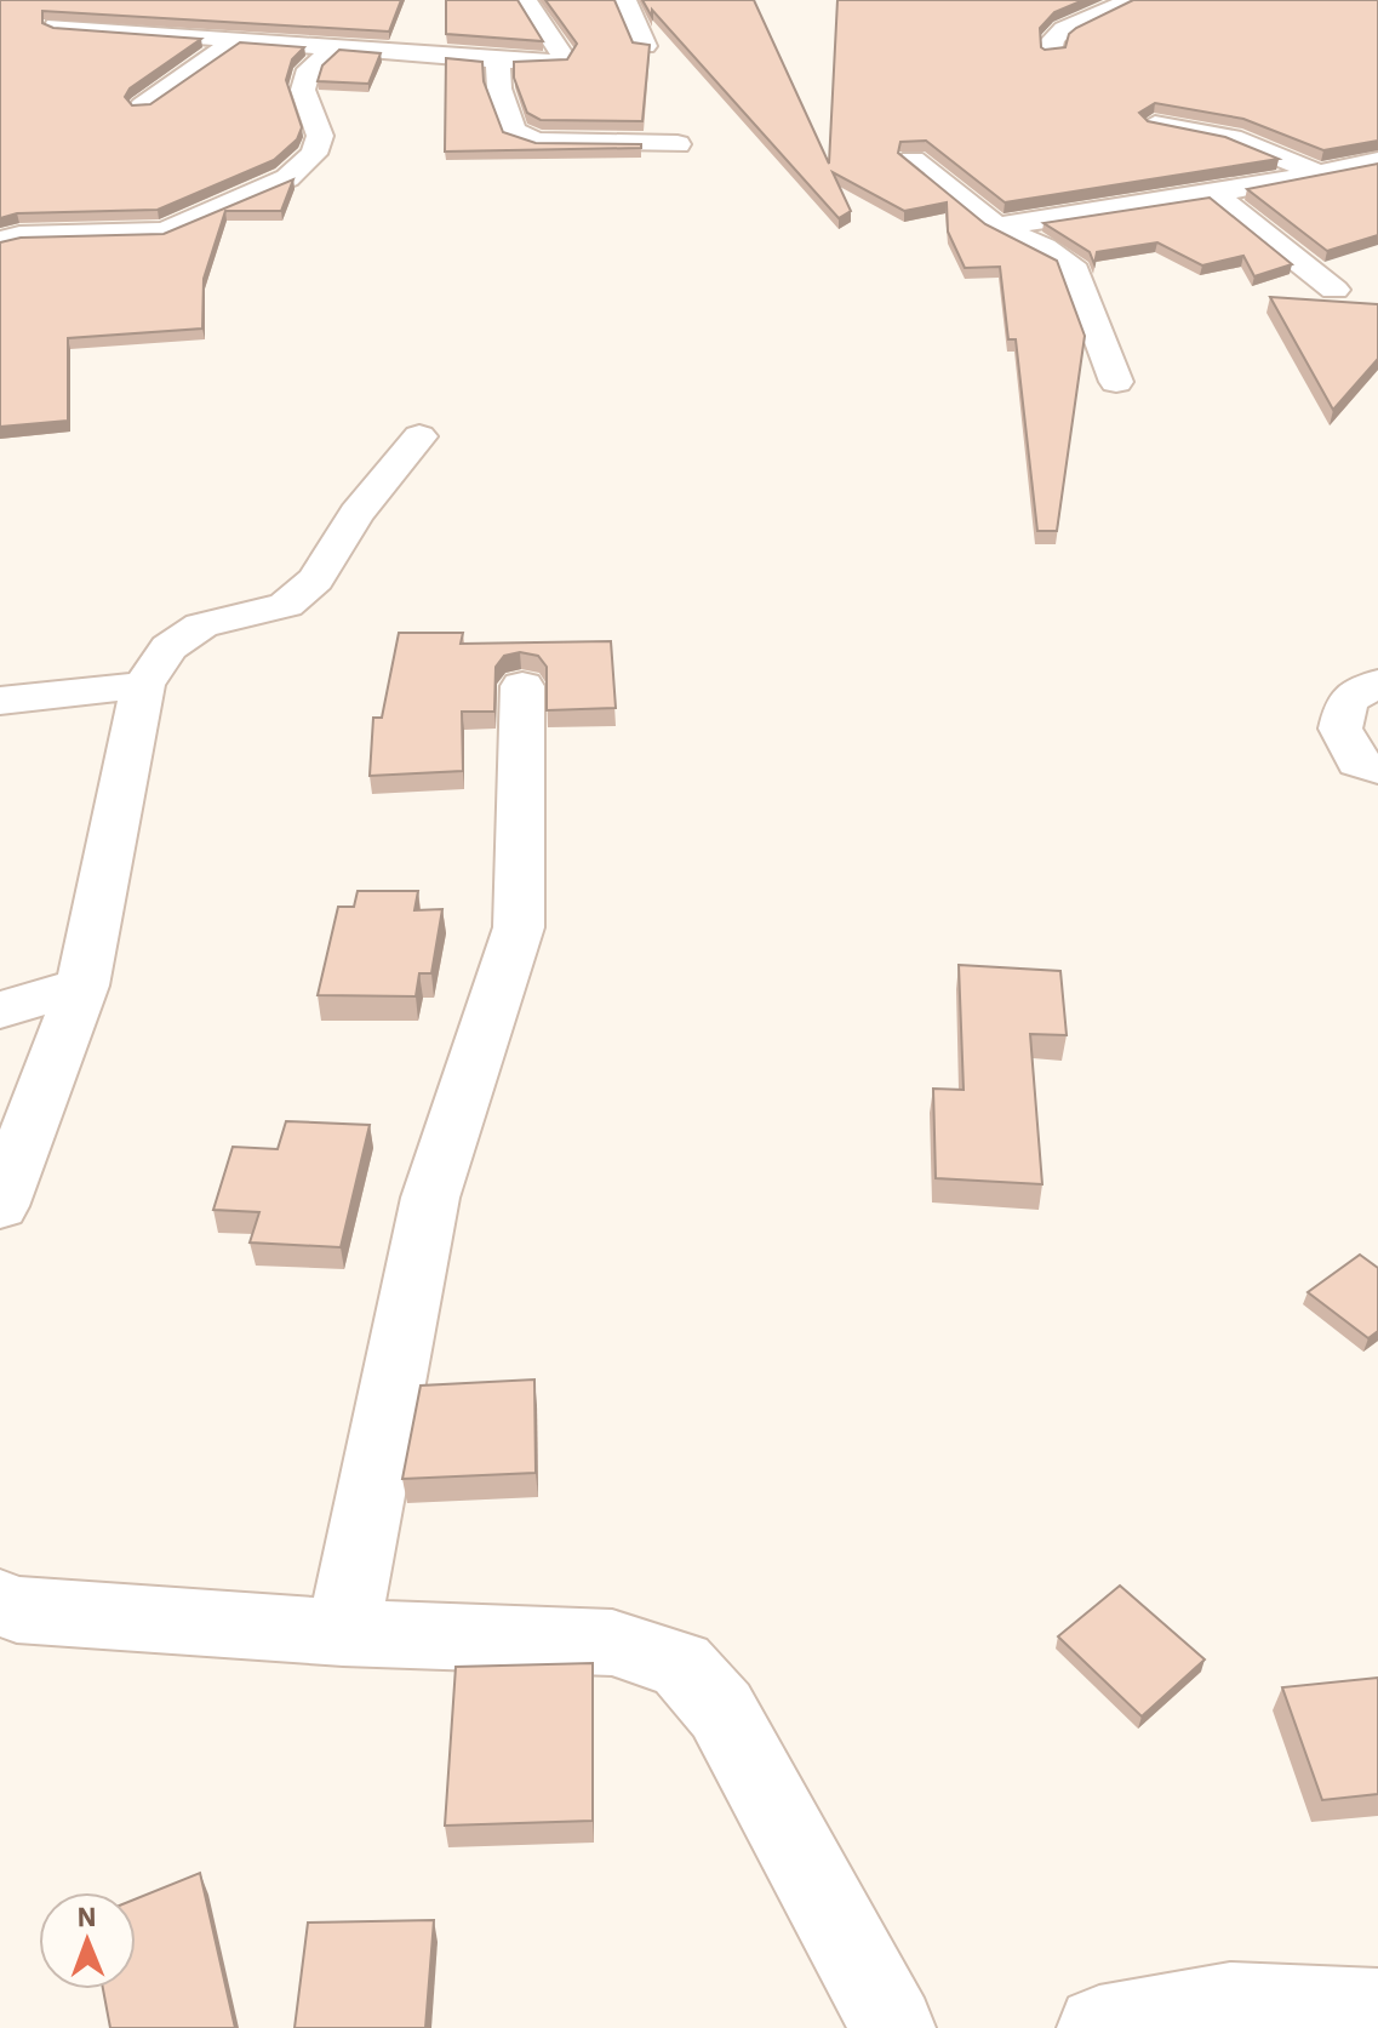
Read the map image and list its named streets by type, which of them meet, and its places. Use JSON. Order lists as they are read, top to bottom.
{
  "north": "top"
}
